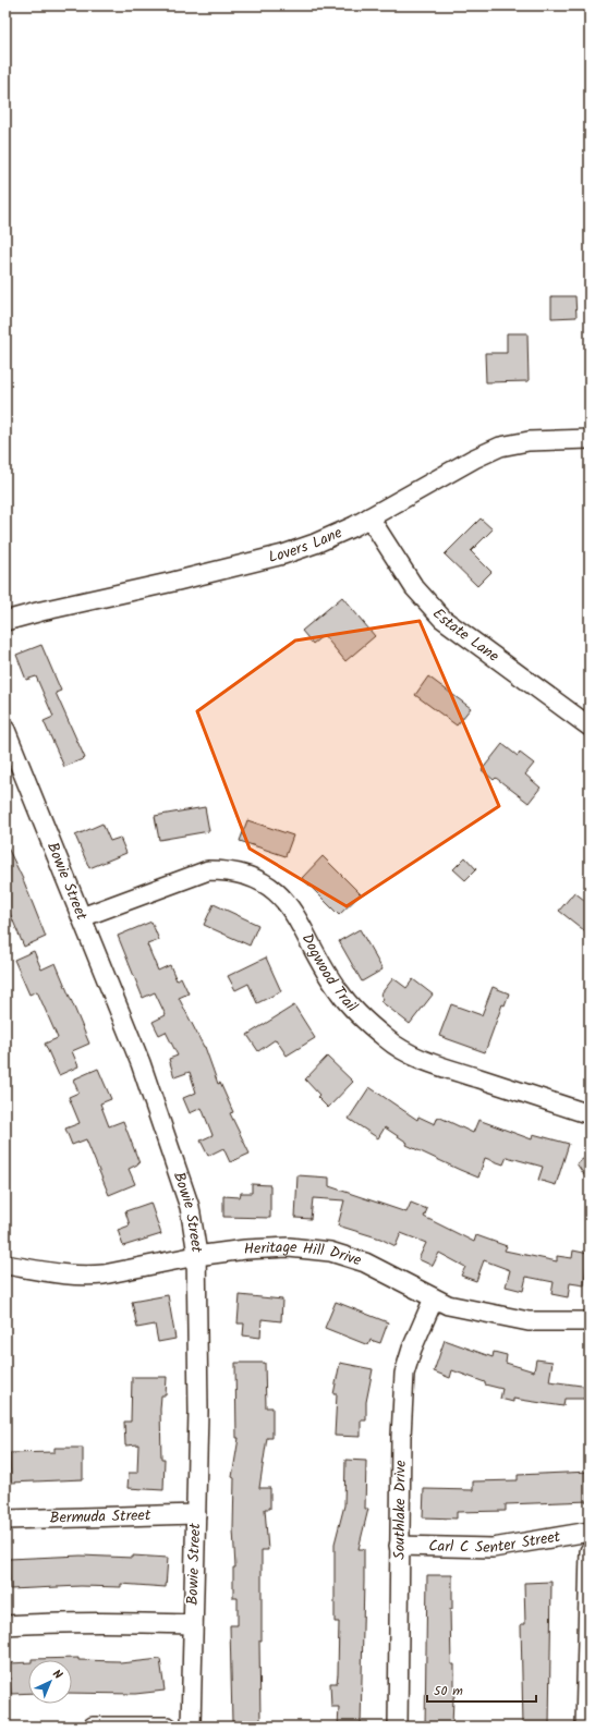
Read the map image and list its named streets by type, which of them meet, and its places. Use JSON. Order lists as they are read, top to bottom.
{
  "streets": {
    "street": [
      "Lovers Lane",
      "Estate Lane",
      "Bowie Street",
      "Dogwood Trail",
      "Heritage Hill Drive",
      "Southlake Drive",
      "Bermuda Street",
      "Carl C Senter Street"
    ]
  },
  "crossings": [
    ["Lovers Lane", "Estate Lane"],
    ["Bowie Street", "Dogwood Trail"],
    ["Bowie Street", "Heritage Hill Drive"],
    ["Bowie Street", "Bermuda Street"],
    ["Heritage Hill Drive", "Southlake Drive"],
    ["Southlake Drive", "Carl C Senter Street"]
  ],
  "scale_bar": "50 m",
  "north": "top right"
}
